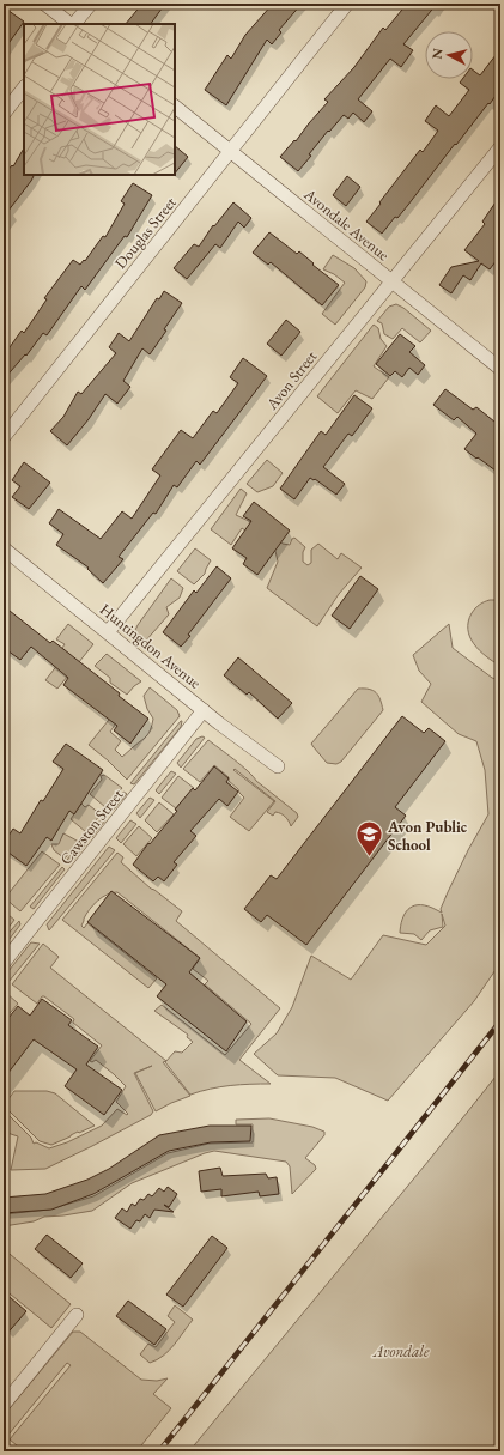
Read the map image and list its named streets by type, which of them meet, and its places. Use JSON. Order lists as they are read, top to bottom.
{
  "streets": {
    "street": [
      "Avondale Avenue",
      "Douglas Street",
      "Avon Street",
      "Huntingdon Avenue",
      "Cawston Street"
    ]
  },
  "crossings": [
    ["Avondale Avenue", "Douglas Street"],
    ["Avondale Avenue", "Avon Street"],
    ["Avon Street", "Huntingdon Avenue"],
    ["Huntingdon Avenue", "Cawston Street"]
  ],
  "parks": ["Avondale"],
  "places": {
    "school or university": ["Avon Public School"]
  },
  "north": "left"
}
